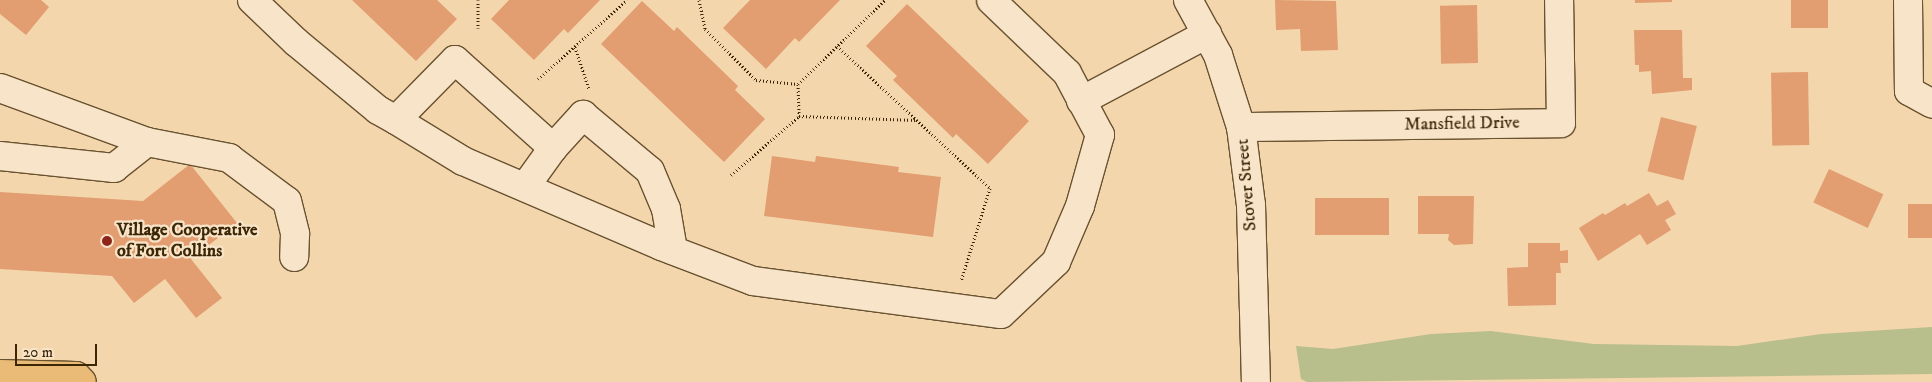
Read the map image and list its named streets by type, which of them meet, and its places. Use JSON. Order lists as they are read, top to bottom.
{
  "streets": {
    "street": ["Mansfield Drive", "Stover Street"]
  },
  "crossings": [
    ["Mansfield Drive", "Stover Street"]
  ],
  "places": ["Village Cooperative of Fort Collins"],
  "scale_bar": "20 m"
}
